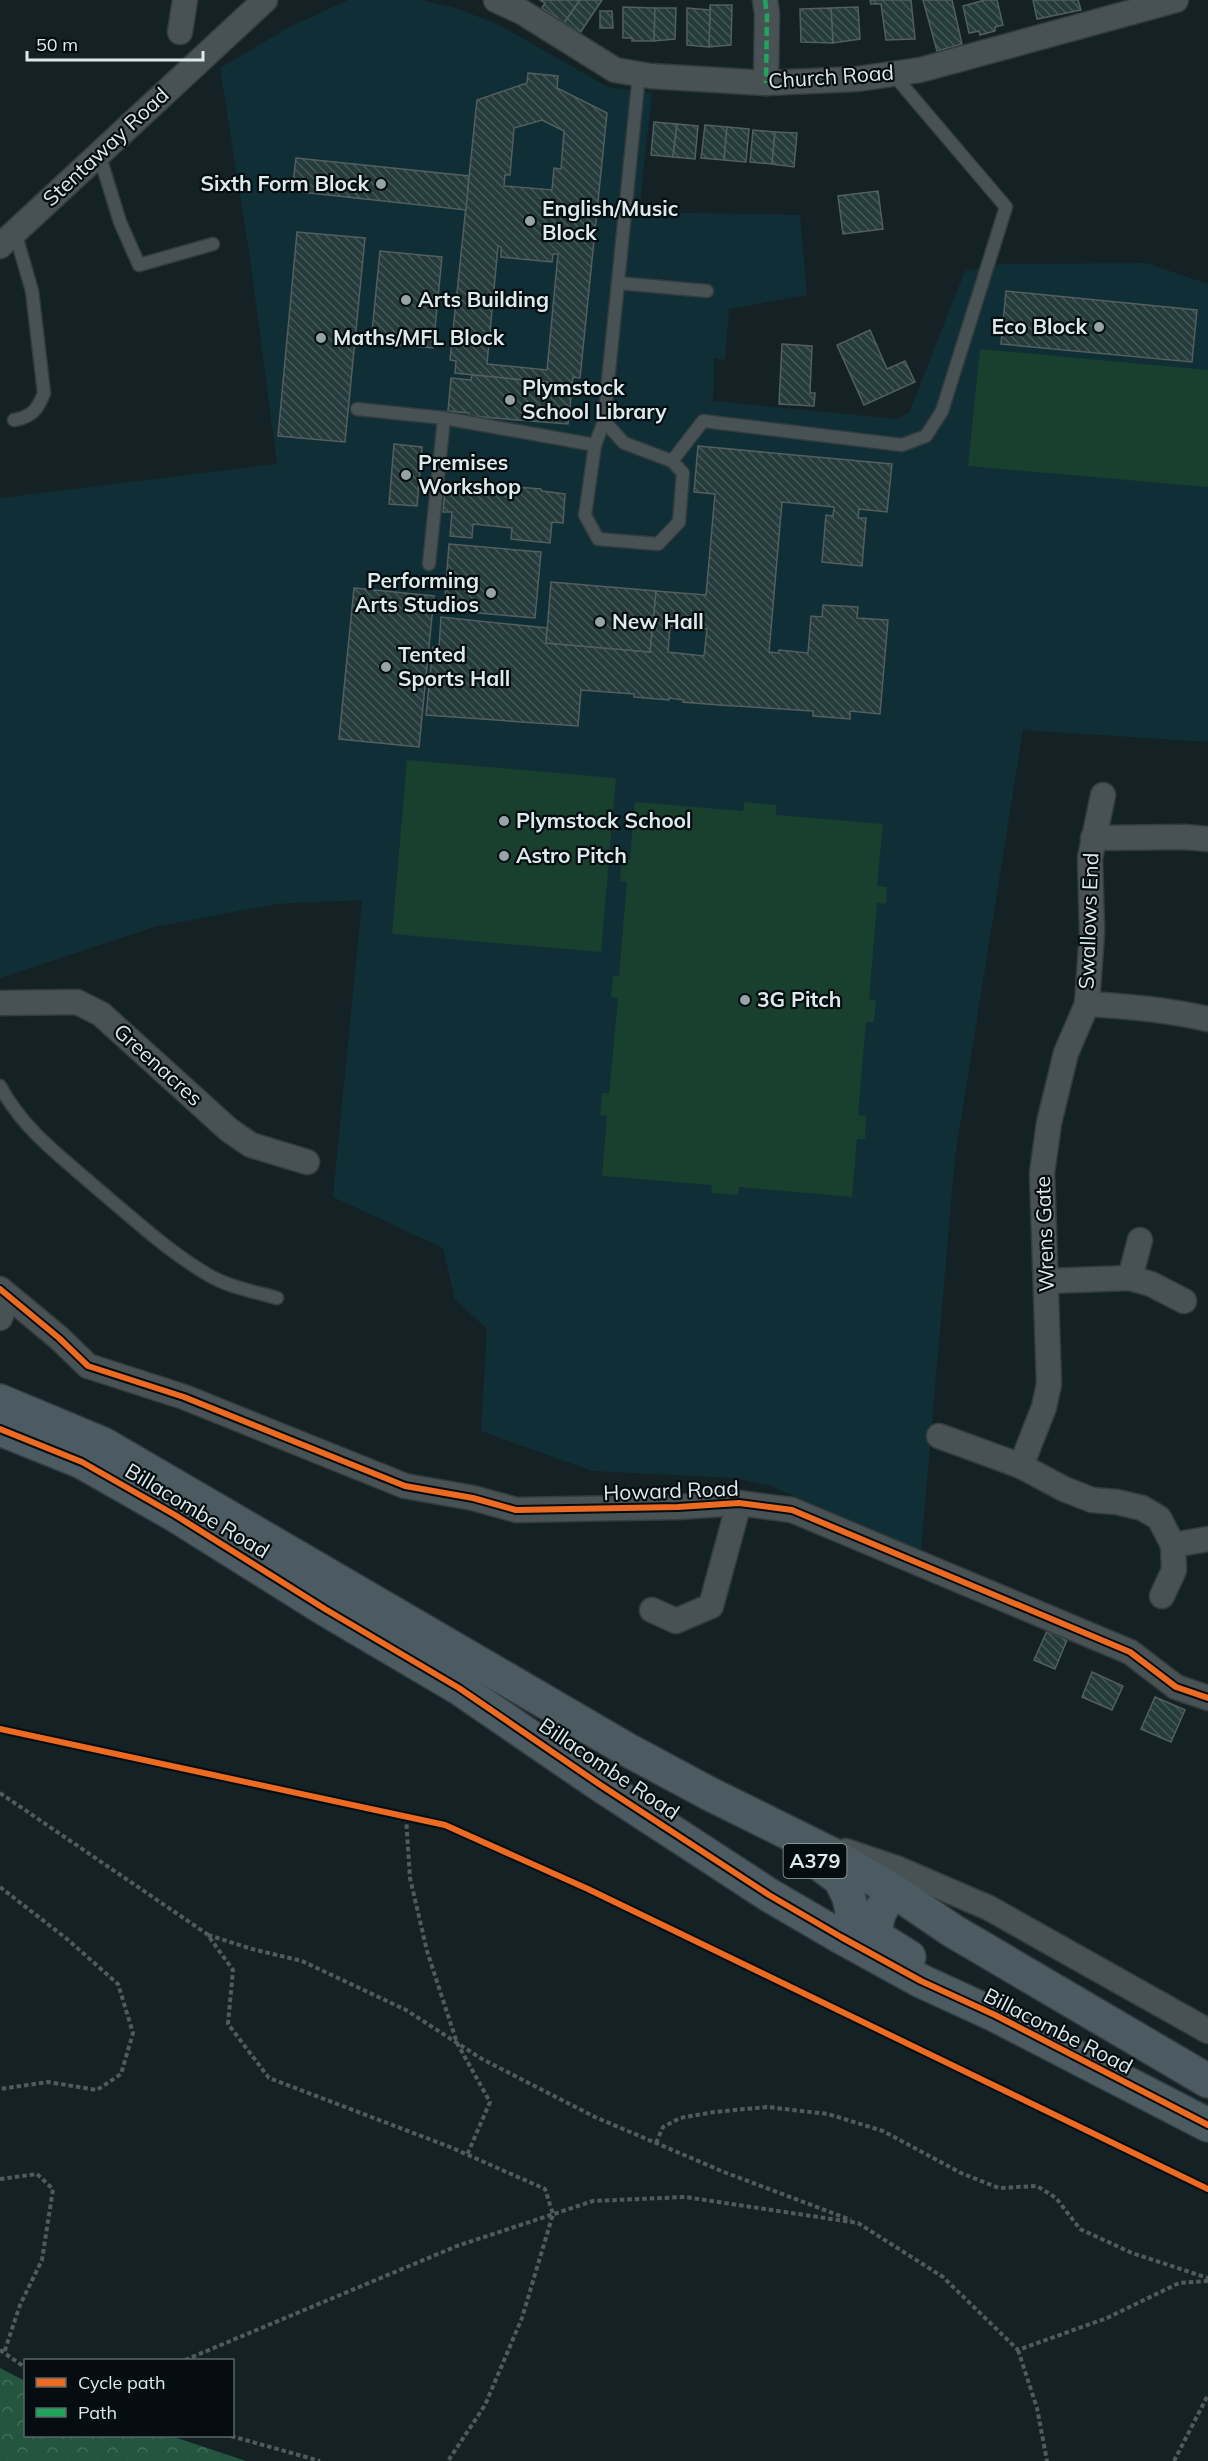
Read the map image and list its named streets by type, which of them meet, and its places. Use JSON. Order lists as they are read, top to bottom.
{
  "streets": {
    "main road": ["Billacombe Road", "A379"],
    "street": [
      "Church Road",
      "Stentaway Road",
      "Swallows End",
      "Greenacres",
      "Wrens Gate",
      "Howard Road"
    ]
  },
  "crossings": [
    ["Swallows End", "Wrens Gate"],
    ["Billacombe Road", "A379"]
  ],
  "places": [
    "Sixth Form Block",
    "English/Music Block",
    "Arts Building",
    "Eco Block",
    "Maths/MFL Block",
    "Plymstock School Library",
    "Premises Workshop",
    "Performing Arts Studios",
    "New Hall",
    "Tented Sports Hall",
    "Plymstock School",
    "Astro Pitch",
    "3G Pitch"
  ],
  "legend": ["Cycle path", "Path"],
  "scale_bar": "50 m"
}
